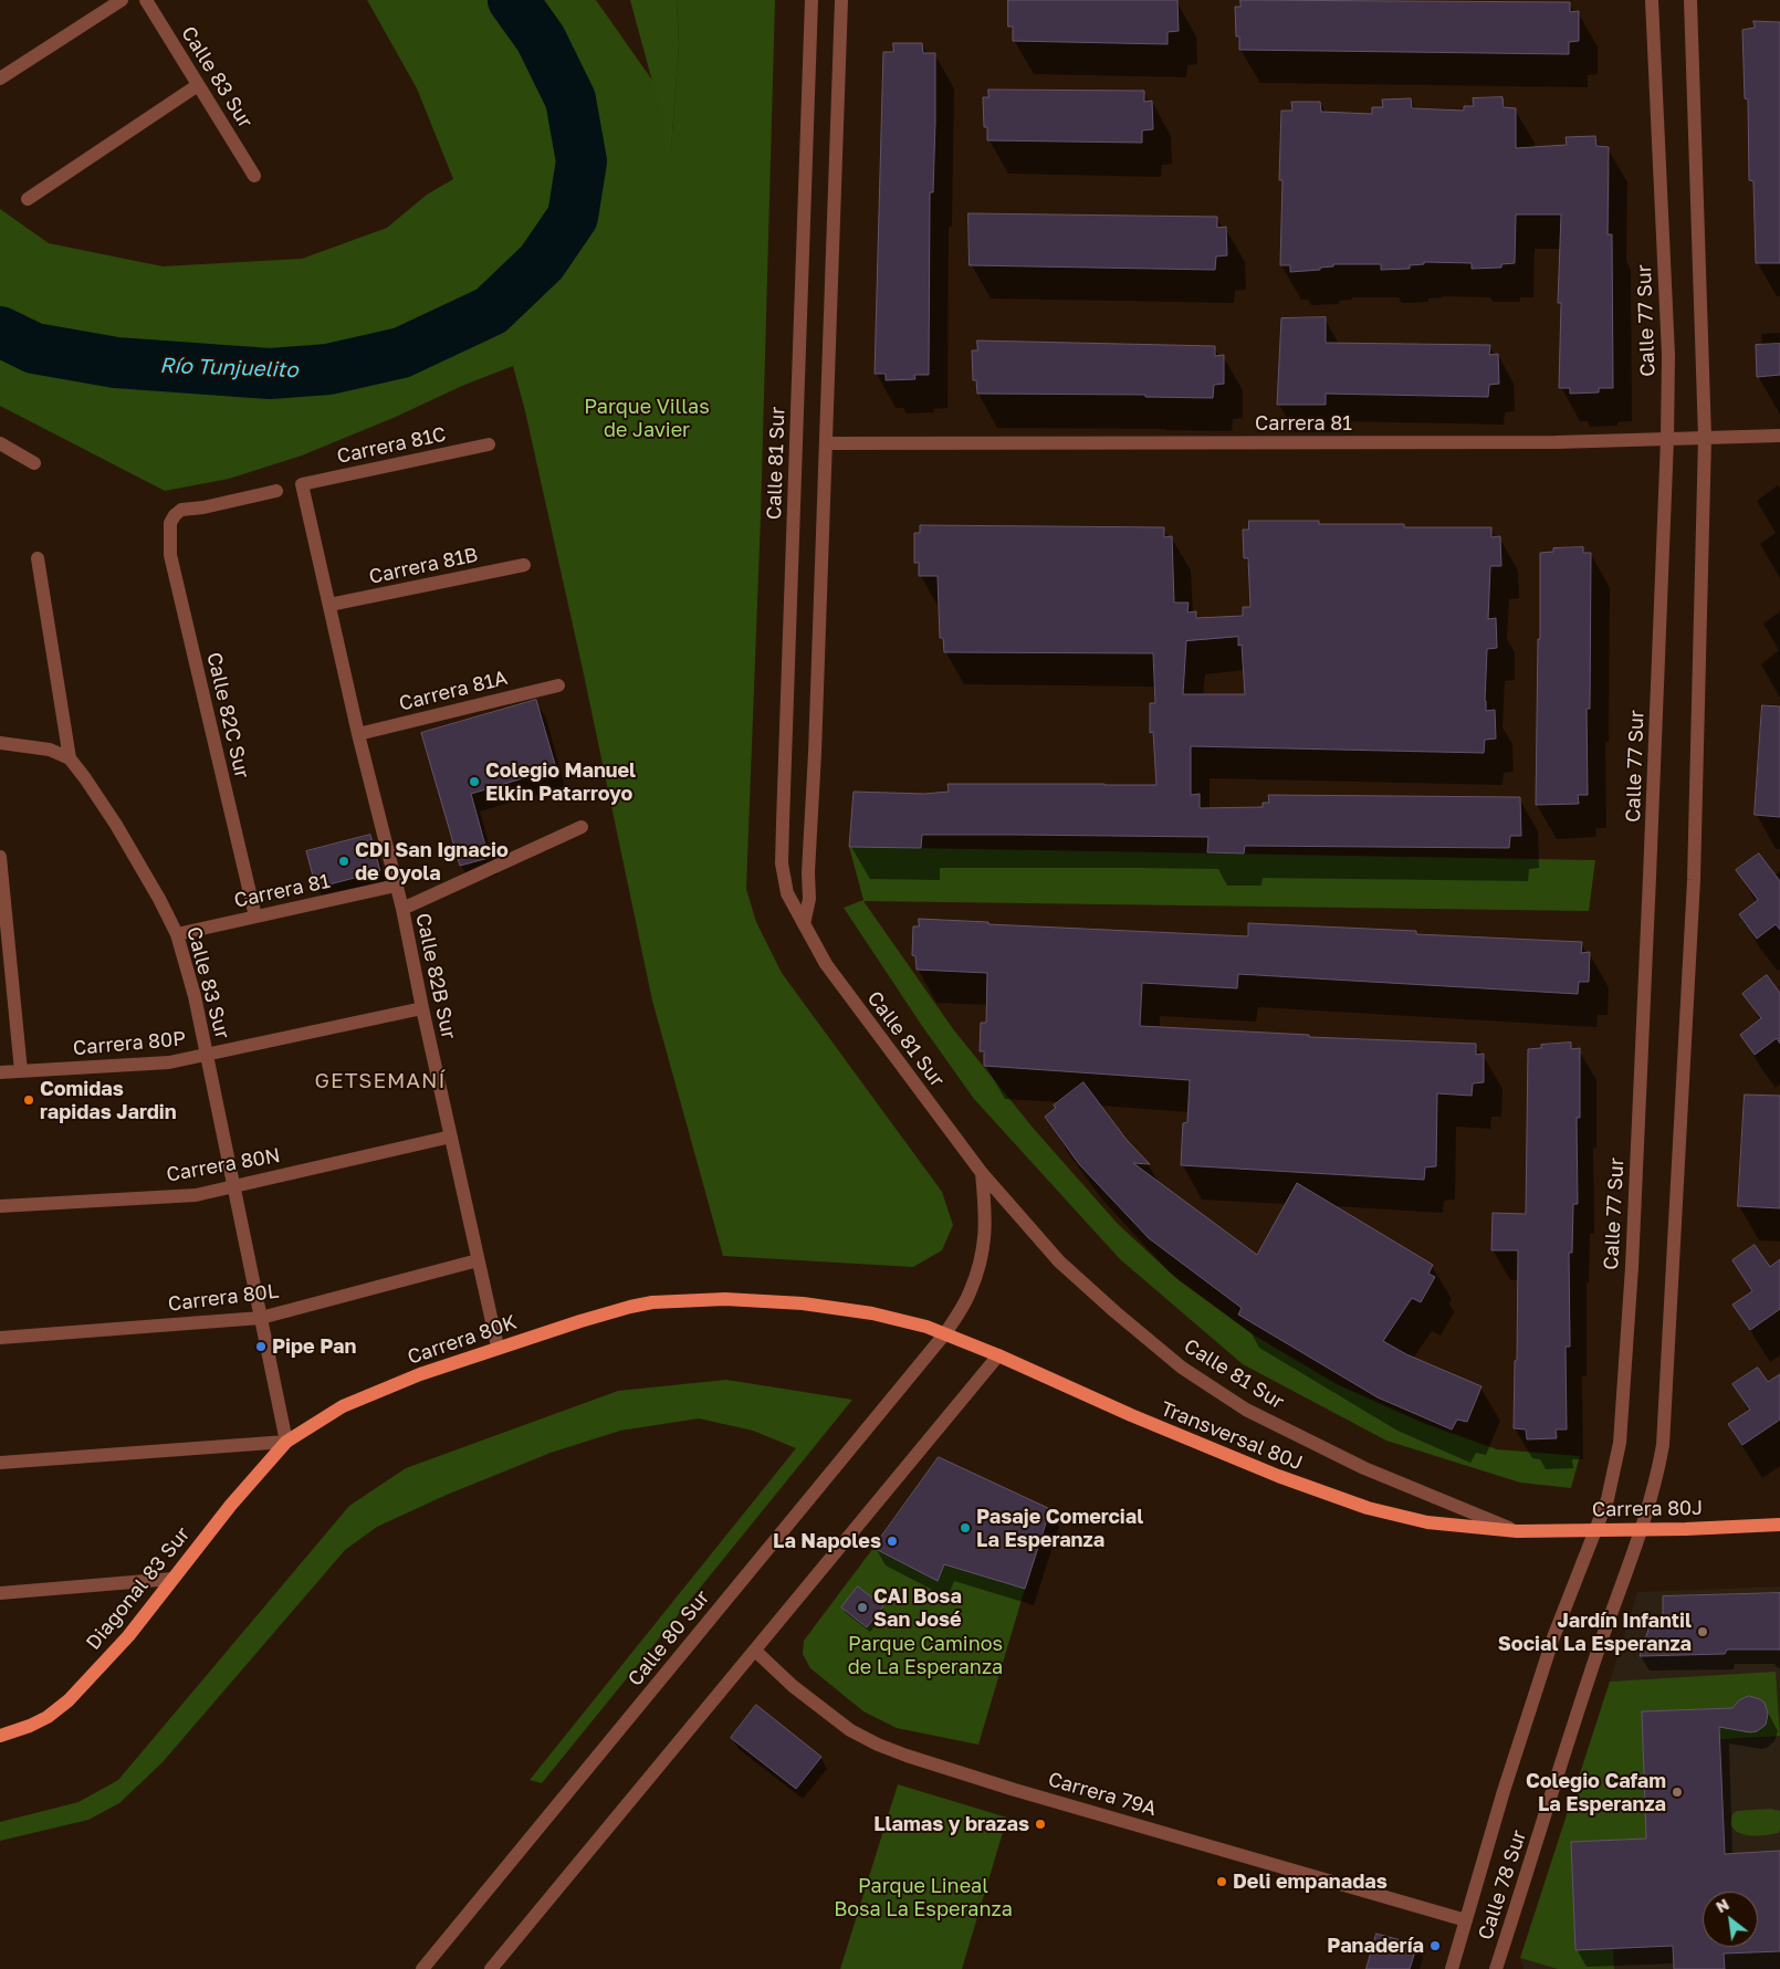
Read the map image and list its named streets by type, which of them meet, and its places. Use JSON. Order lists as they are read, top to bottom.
{
  "streets": {
    "main road": [
      "Carrera 80K",
      "Transversal 80J",
      "Carrera 80J",
      "Diagonal 83 Sur"
    ],
    "street": [
      "Calle 83 Sur",
      "Calle 77 Sur",
      "Carrera 81",
      "Carrera 81C",
      "Calle 81 Sur",
      "Carrera 81B",
      "Carrera 81A",
      "Calle 82C Sur",
      "Calle 82B Sur",
      "Carrera 80P",
      "Carrera 80N",
      "Carrera 80L",
      "Calle 80 Sur",
      "Carrera 79A",
      "Calle 78 Sur"
    ]
  },
  "crossings": [
    ["Calle 83 Sur", "Carrera 81"],
    ["Calle 83 Sur", "Carrera 80P"],
    ["Calle 83 Sur", "Carrera 80N"],
    ["Calle 83 Sur", "Carrera 80L"],
    ["Calle 83 Sur", "Carrera 80K"],
    ["Calle 83 Sur", "Diagonal 83 Sur"],
    ["Calle 77 Sur", "Carrera 81"],
    ["Calle 77 Sur", "Carrera 80J"],
    ["Calle 77 Sur", "Calle 78 Sur"],
    ["Carrera 81", "Calle 82C Sur"],
    ["Carrera 81", "Calle 82B Sur"],
    ["Carrera 81C", "Calle 82B Sur"],
    ["Calle 81 Sur", "Transversal 80J"],
    ["Calle 81 Sur", "Carrera 80J"],
    ["Carrera 81B", "Calle 82B Sur"],
    ["Carrera 81A", "Calle 82B Sur"],
    ["Calle 82B Sur", "Carrera 80P"],
    ["Calle 82B Sur", "Carrera 80N"],
    ["Calle 82B Sur", "Carrera 80L"],
    ["Calle 82B Sur", "Carrera 80K"],
    ["Carrera 80K", "Transversal 80J"],
    ["Carrera 80K", "Diagonal 83 Sur"],
    ["Carrera 80K", "Calle 80 Sur"],
    ["Transversal 80J", "Carrera 80J"],
    ["Transversal 80J", "Calle 80 Sur"],
    ["Carrera 80J", "Calle 78 Sur"],
    ["Carrera 79A", "Calle 78 Sur"]
  ],
  "districts": ["GETSEMANÍ"],
  "water": ["Río Tunjuelito"],
  "parks": ["Parque Villas de Javier", "Parque Caminos de La Esperanza", "Parque Lineal Bosa La Esperanza"],
  "places": [
    "Colegio Manuel Elkin Patarroyo",
    "CDI San Ignacio de Oyola",
    "Comidas rapidas Jardin",
    "Pipe Pan",
    "Pasaje Comercial La Esperanza",
    "La Napoles",
    "CAI Bosa San José",
    "Jardín Infantil Social La Esperanza",
    "Colegio Cafam La Esperanza",
    "Llamas y brazas",
    "Deli empanadas",
    "Panadería"
  ],
  "north": "top left"
}
